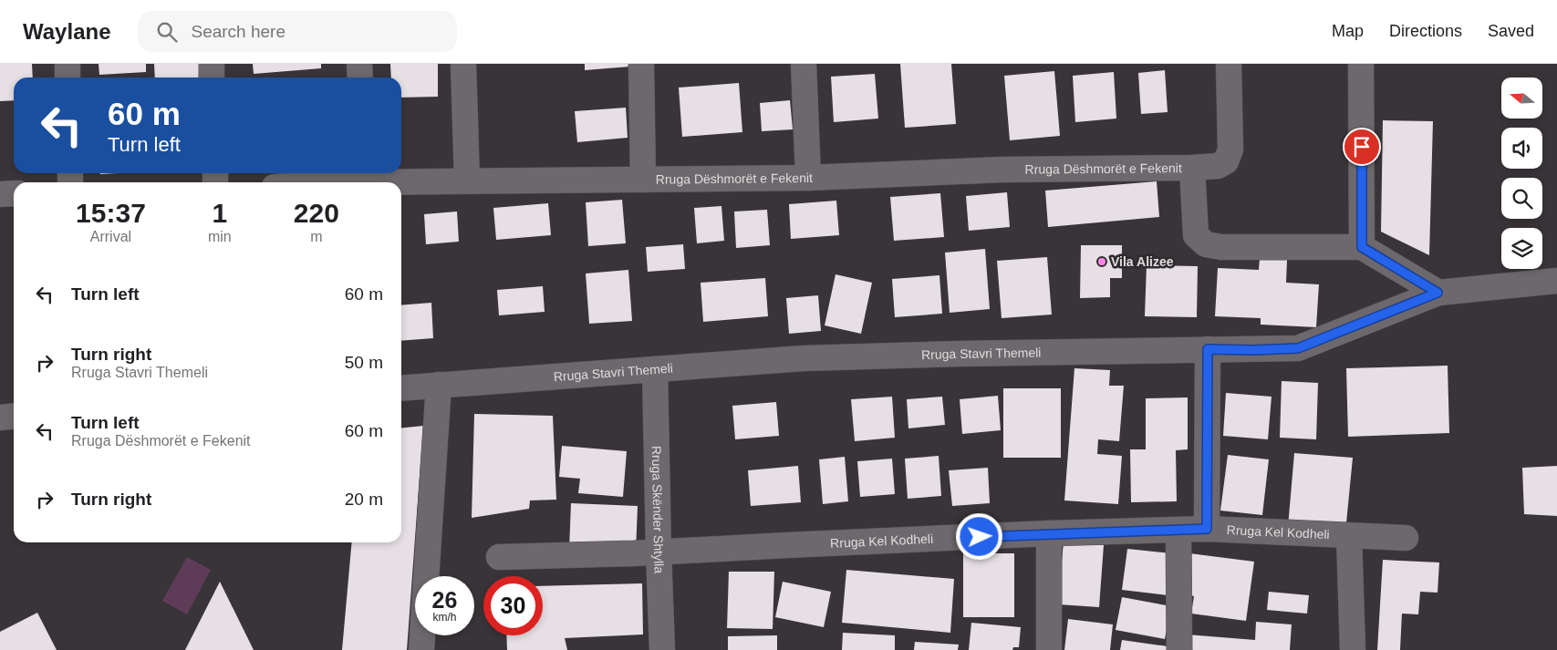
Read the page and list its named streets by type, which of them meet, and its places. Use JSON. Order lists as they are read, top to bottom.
{
  "streets": {
    "street": [
      "Rruga Dëshmorët e Fekenit",
      "Rruga Stavri Themeli",
      "Rruga Skënder Shtylla",
      "Rruga Kel Kodheli"
    ]
  },
  "crossings": [
    ["Rruga Stavri Themeli", "Rruga Skënder Shtylla"],
    ["Rruga Skënder Shtylla", "Rruga Kel Kodheli"]
  ],
  "places": ["Vila Alizee"],
  "north": "left",
  "page": {
    "header": "Waylane",
    "search": "Search here",
    "nav": ["Map", "Directions", "Saved"],
    "turn": ["60 m", "Turn left"],
    "eta": [
      "15:37",
      "Arrival",
      "1",
      "min",
      "220",
      "m"
    ],
    "list": [
      {
        "name": "Turn left",
        "value": "60 m"
      },
      {
        "name": "Turn right",
        "note": "Rruga Stavri Themeli",
        "value": "50 m"
      },
      {
        "name": "Turn left",
        "note": "Rruga Dëshmorët e Fekenit",
        "value": "60 m"
      },
      {
        "name": "Turn right",
        "value": "20 m"
      }
    ],
    "speed": "26 km/h",
    "limit": "30"
  }
}
